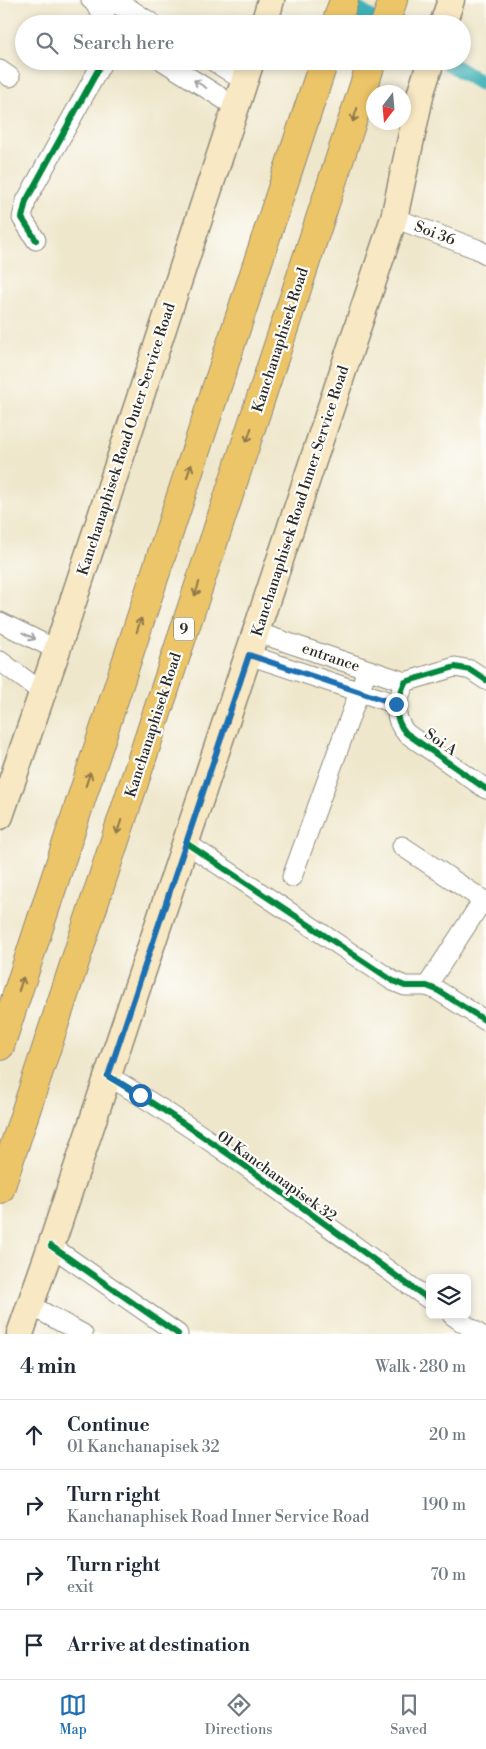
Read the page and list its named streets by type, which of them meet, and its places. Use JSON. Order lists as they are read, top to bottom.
{
  "streets": {
    "highway": ["Kanchanaphisek Road", "9"],
    "main road": ["Kanchanaphisek Road Outer Service Road", "Kanchanaphisek Road Inner Service Road"],
    "street": [
      "Soi 36",
      "entrance",
      "Soi A",
      "01 Kanchanapisek 32"
    ]
  },
  "crossings": [
    ["Soi 36", "Kanchanaphisek Road Inner Service Road"],
    ["Kanchanaphisek Road Inner Service Road", "entrance"],
    ["Kanchanaphisek Road Inner Service Road", "01 Kanchanapisek 32"]
  ],
  "north": "bottom",
  "page": {
    "search": "Search here",
    "heading": ["4 min", "Walk · 280 m"],
    "list": [
      ["Continue", "01 Kanchanapisek 32", "20 m"],
      ["Turn right", "Kanchanaphisek Road Inner Service Road", "190 m"],
      ["Turn right", "exit", "70 m"],
      "Arrive at destination"
    ],
    "nav": ["Map", "Directions", "Saved"]
  }
}
